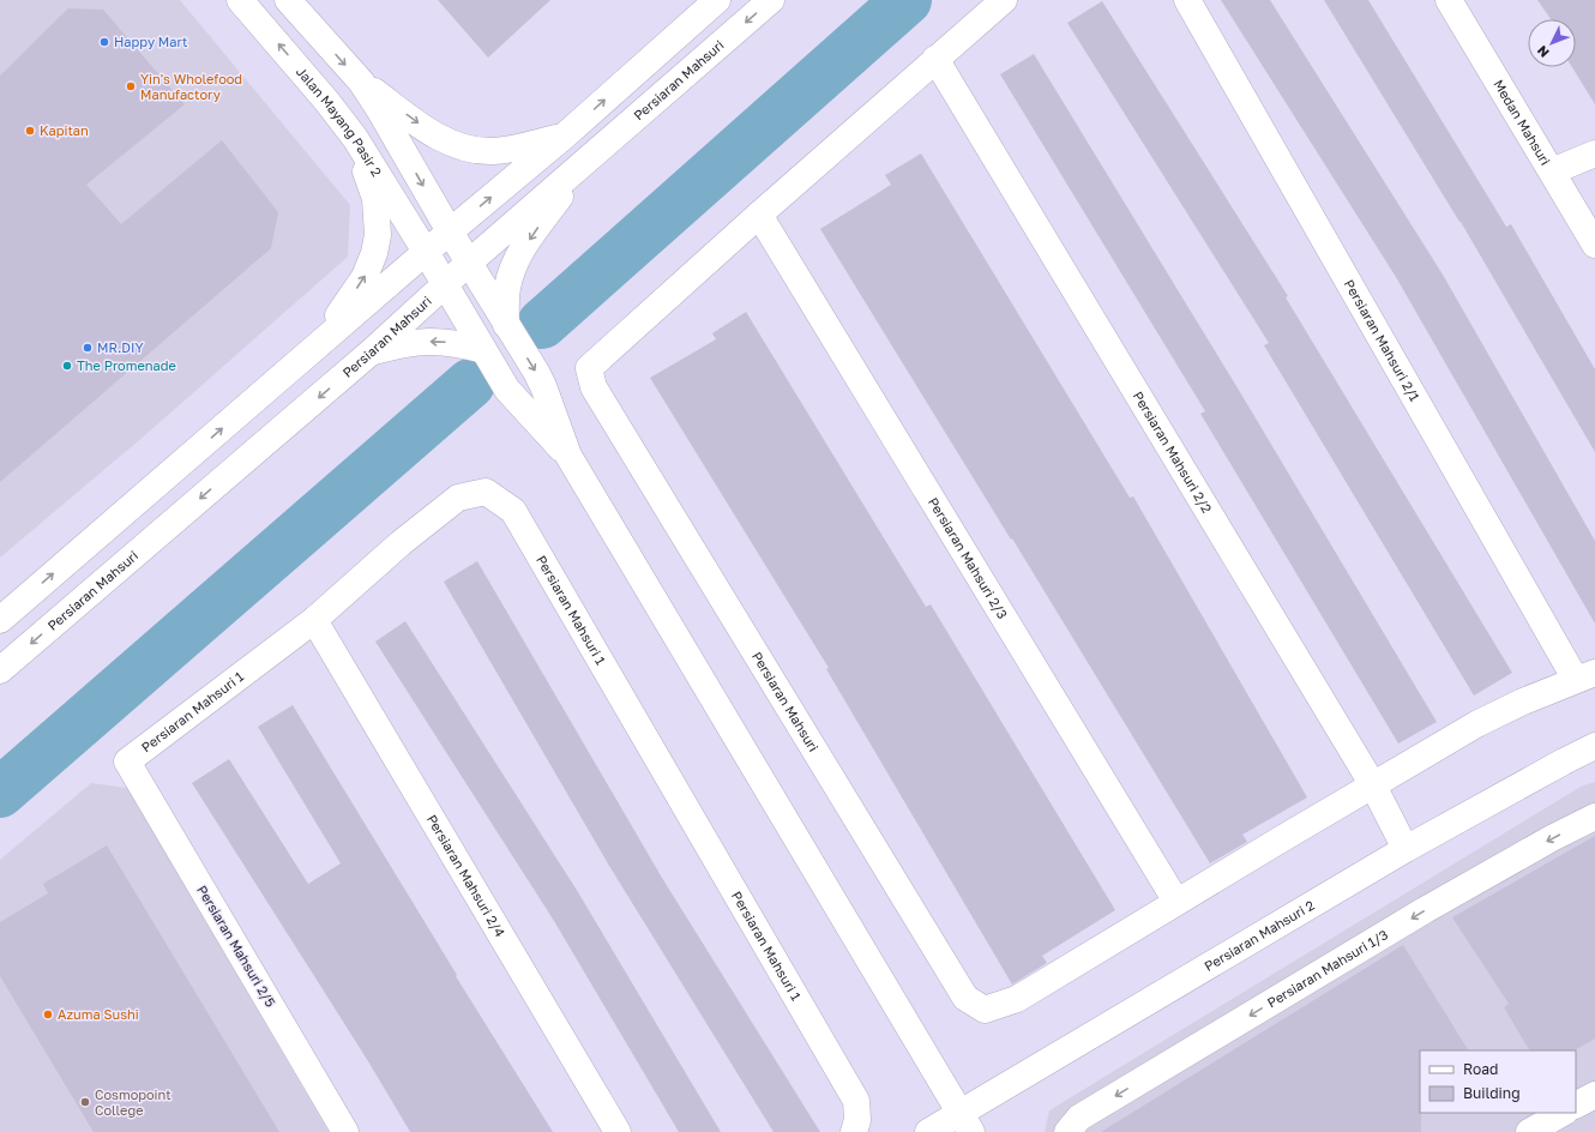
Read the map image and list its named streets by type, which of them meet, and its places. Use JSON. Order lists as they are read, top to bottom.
{
  "streets": {
    "street": [
      "Persiaran Mahsuri",
      "Jalan Mayang Pasir 2",
      "Medan Mahsuri",
      "Persiaran Mahsuri 2/1",
      "Persiaran Mahsuri 2/2",
      "Persiaran Mahsuri 2/3",
      "Persiaran Mahsuri 1",
      "Persiaran Mahsuri 2/4",
      "Persiaran Mahsuri 2",
      "Persiaran Mahsuri 2/5",
      "Persiaran Mahsuri 1/3"
    ]
  },
  "crossings": [
    ["Persiaran Mahsuri", "Jalan Mayang Pasir 2"],
    ["Persiaran Mahsuri", "Persiaran Mahsuri 2/3"],
    ["Persiaran Mahsuri 2/2", "Persiaran Mahsuri 2"],
    ["Persiaran Mahsuri 1", "Persiaran Mahsuri 2/4"],
    ["Persiaran Mahsuri 1", "Persiaran Mahsuri 2/5"]
  ],
  "places": [
    "Happy Mart",
    "Yin's Wholefood Manufactory",
    "Kapitan",
    "MR.DIY",
    "The Promenade",
    "Azuma Sushi",
    "Cosmopoint College"
  ],
  "legend": ["Road", "Building"],
  "north": "bottom left"
}
